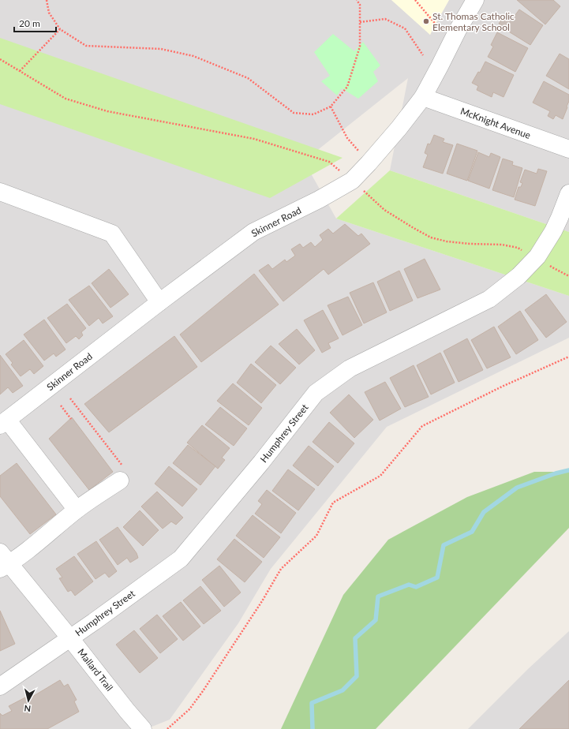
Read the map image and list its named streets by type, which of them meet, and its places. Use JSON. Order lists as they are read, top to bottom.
{
  "streets": {
    "street": [
      "McKnight Avenue",
      "Skinner Road",
      "Humphrey Street",
      "Mallard Trail"
    ]
  },
  "crossings": [
    ["McKnight Avenue", "Skinner Road"],
    ["Humphrey Street", "Mallard Trail"]
  ],
  "places": ["St. Thomas Catholic Elementary School"],
  "scale_bar": "20 m",
  "north": "bottom"
}
